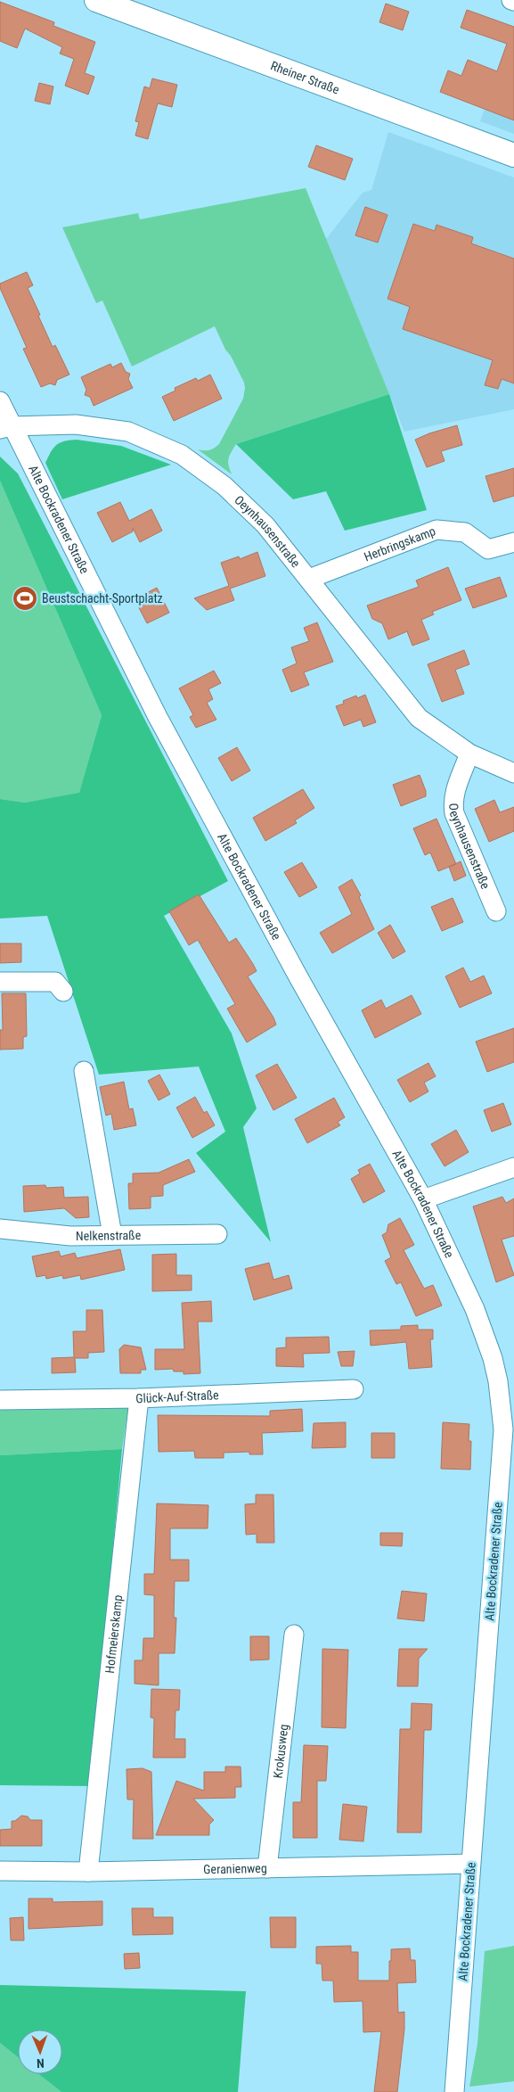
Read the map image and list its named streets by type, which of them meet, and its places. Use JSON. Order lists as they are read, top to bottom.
{
  "streets": {
    "main road": ["Rheiner Straße"],
    "street": [
      "Alte Bockradener Straße",
      "Oeynhausenstraße",
      "Herbringskamp",
      "Nelkenstraße",
      "Glück-Auf-Straße",
      "Hofmeierskamp",
      "Krokusweg",
      "Geranienweg"
    ]
  },
  "crossings": [
    ["Alte Bockradener Straße", "Oeynhausenstraße"],
    ["Alte Bockradener Straße", "Geranienweg"],
    ["Oeynhausenstraße", "Herbringskamp"],
    ["Glück-Auf-Straße", "Hofmeierskamp"],
    ["Hofmeierskamp", "Geranienweg"],
    ["Krokusweg", "Geranienweg"]
  ],
  "places": {
    "sports": ["Beustschacht-Sportplatz"]
  },
  "north": "bottom"
}
